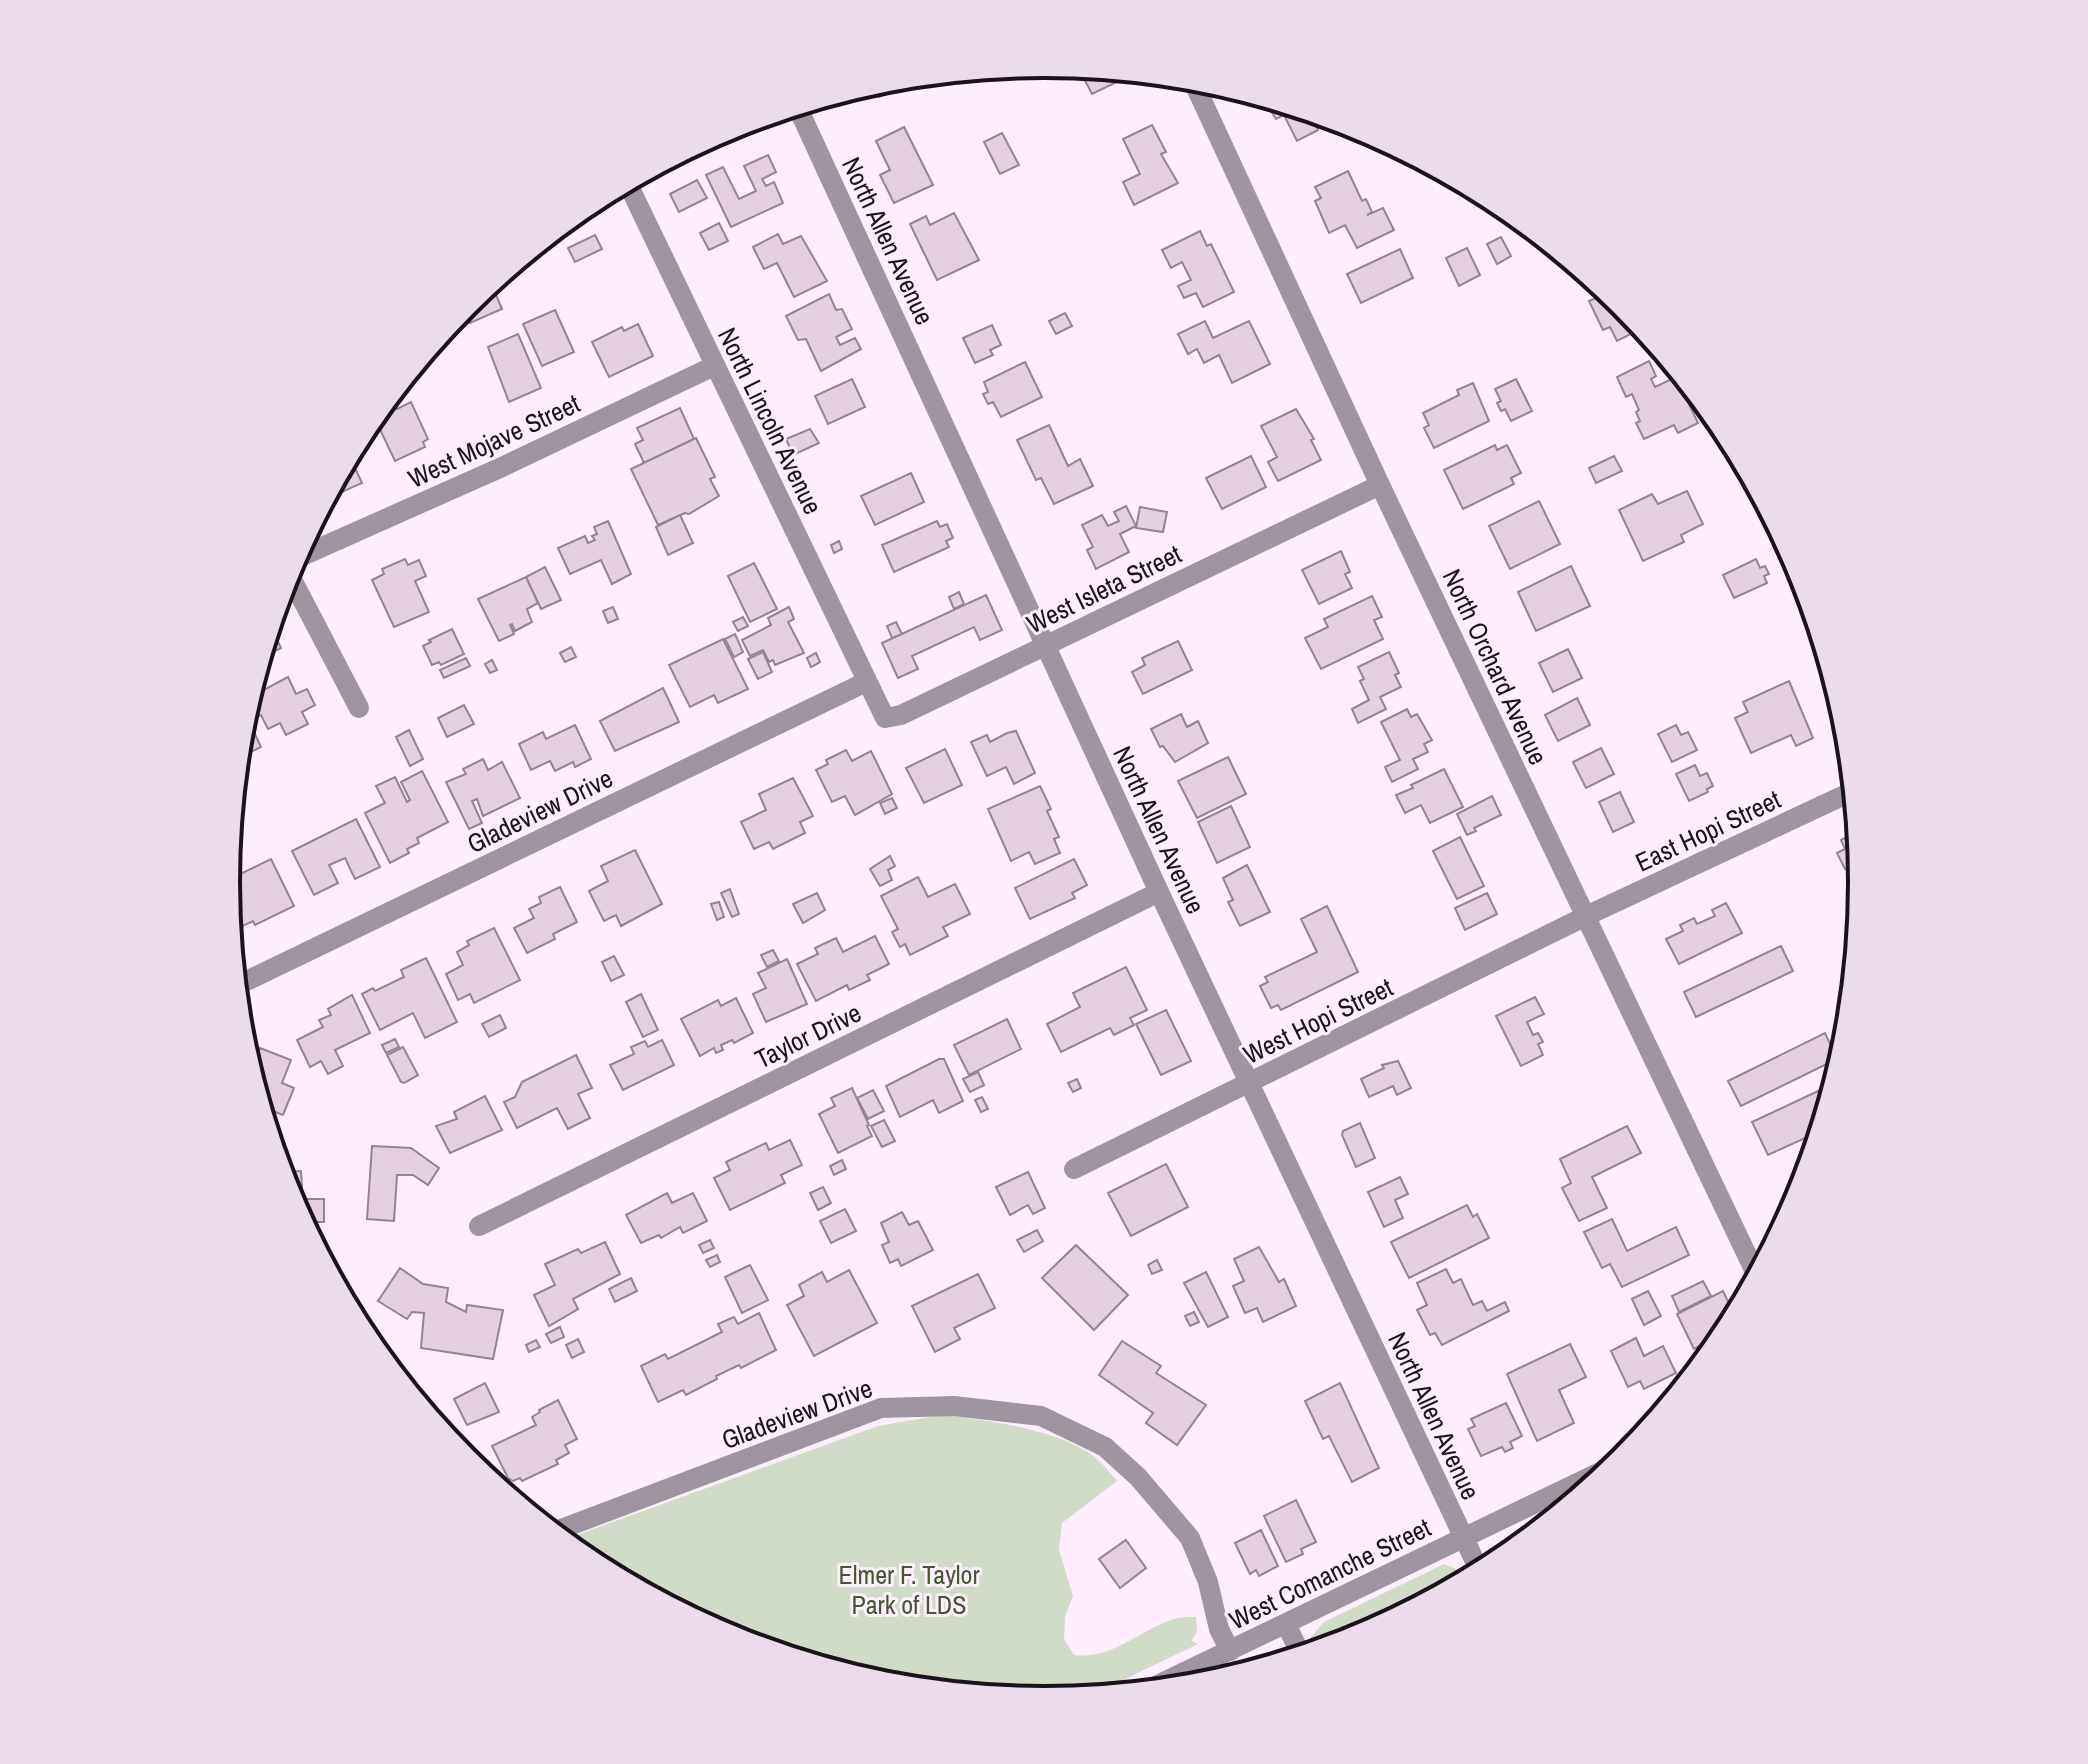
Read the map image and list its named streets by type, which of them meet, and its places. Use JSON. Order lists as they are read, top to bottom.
{
  "streets": {
    "street": [
      "North Allen Avenue",
      "North Lincoln Avenue",
      "West Mojave Street",
      "West Isleta Street",
      "North Orchard Avenue",
      "Gladeview Drive",
      "East Hopi Street",
      "West Hopi Street",
      "Taylor Drive",
      "West Comanche Street"
    ]
  },
  "crossings": [
    ["North Allen Avenue", "West Isleta Street"],
    ["North Allen Avenue", "West Hopi Street"],
    ["North Allen Avenue", "Taylor Drive"],
    ["North Allen Avenue", "West Comanche Street"],
    ["North Lincoln Avenue", "West Mojave Street"],
    ["North Lincoln Avenue", "West Isleta Street"],
    ["North Lincoln Avenue", "Gladeview Drive"],
    ["West Isleta Street", "North Orchard Avenue"],
    ["West Isleta Street", "Gladeview Drive"],
    ["North Orchard Avenue", "East Hopi Street"],
    ["North Orchard Avenue", "West Hopi Street"],
    ["Gladeview Drive", "West Comanche Street"],
    ["East Hopi Street", "West Hopi Street"]
  ],
  "parks": ["Elmer F. Taylor Park of LDS"]
}
